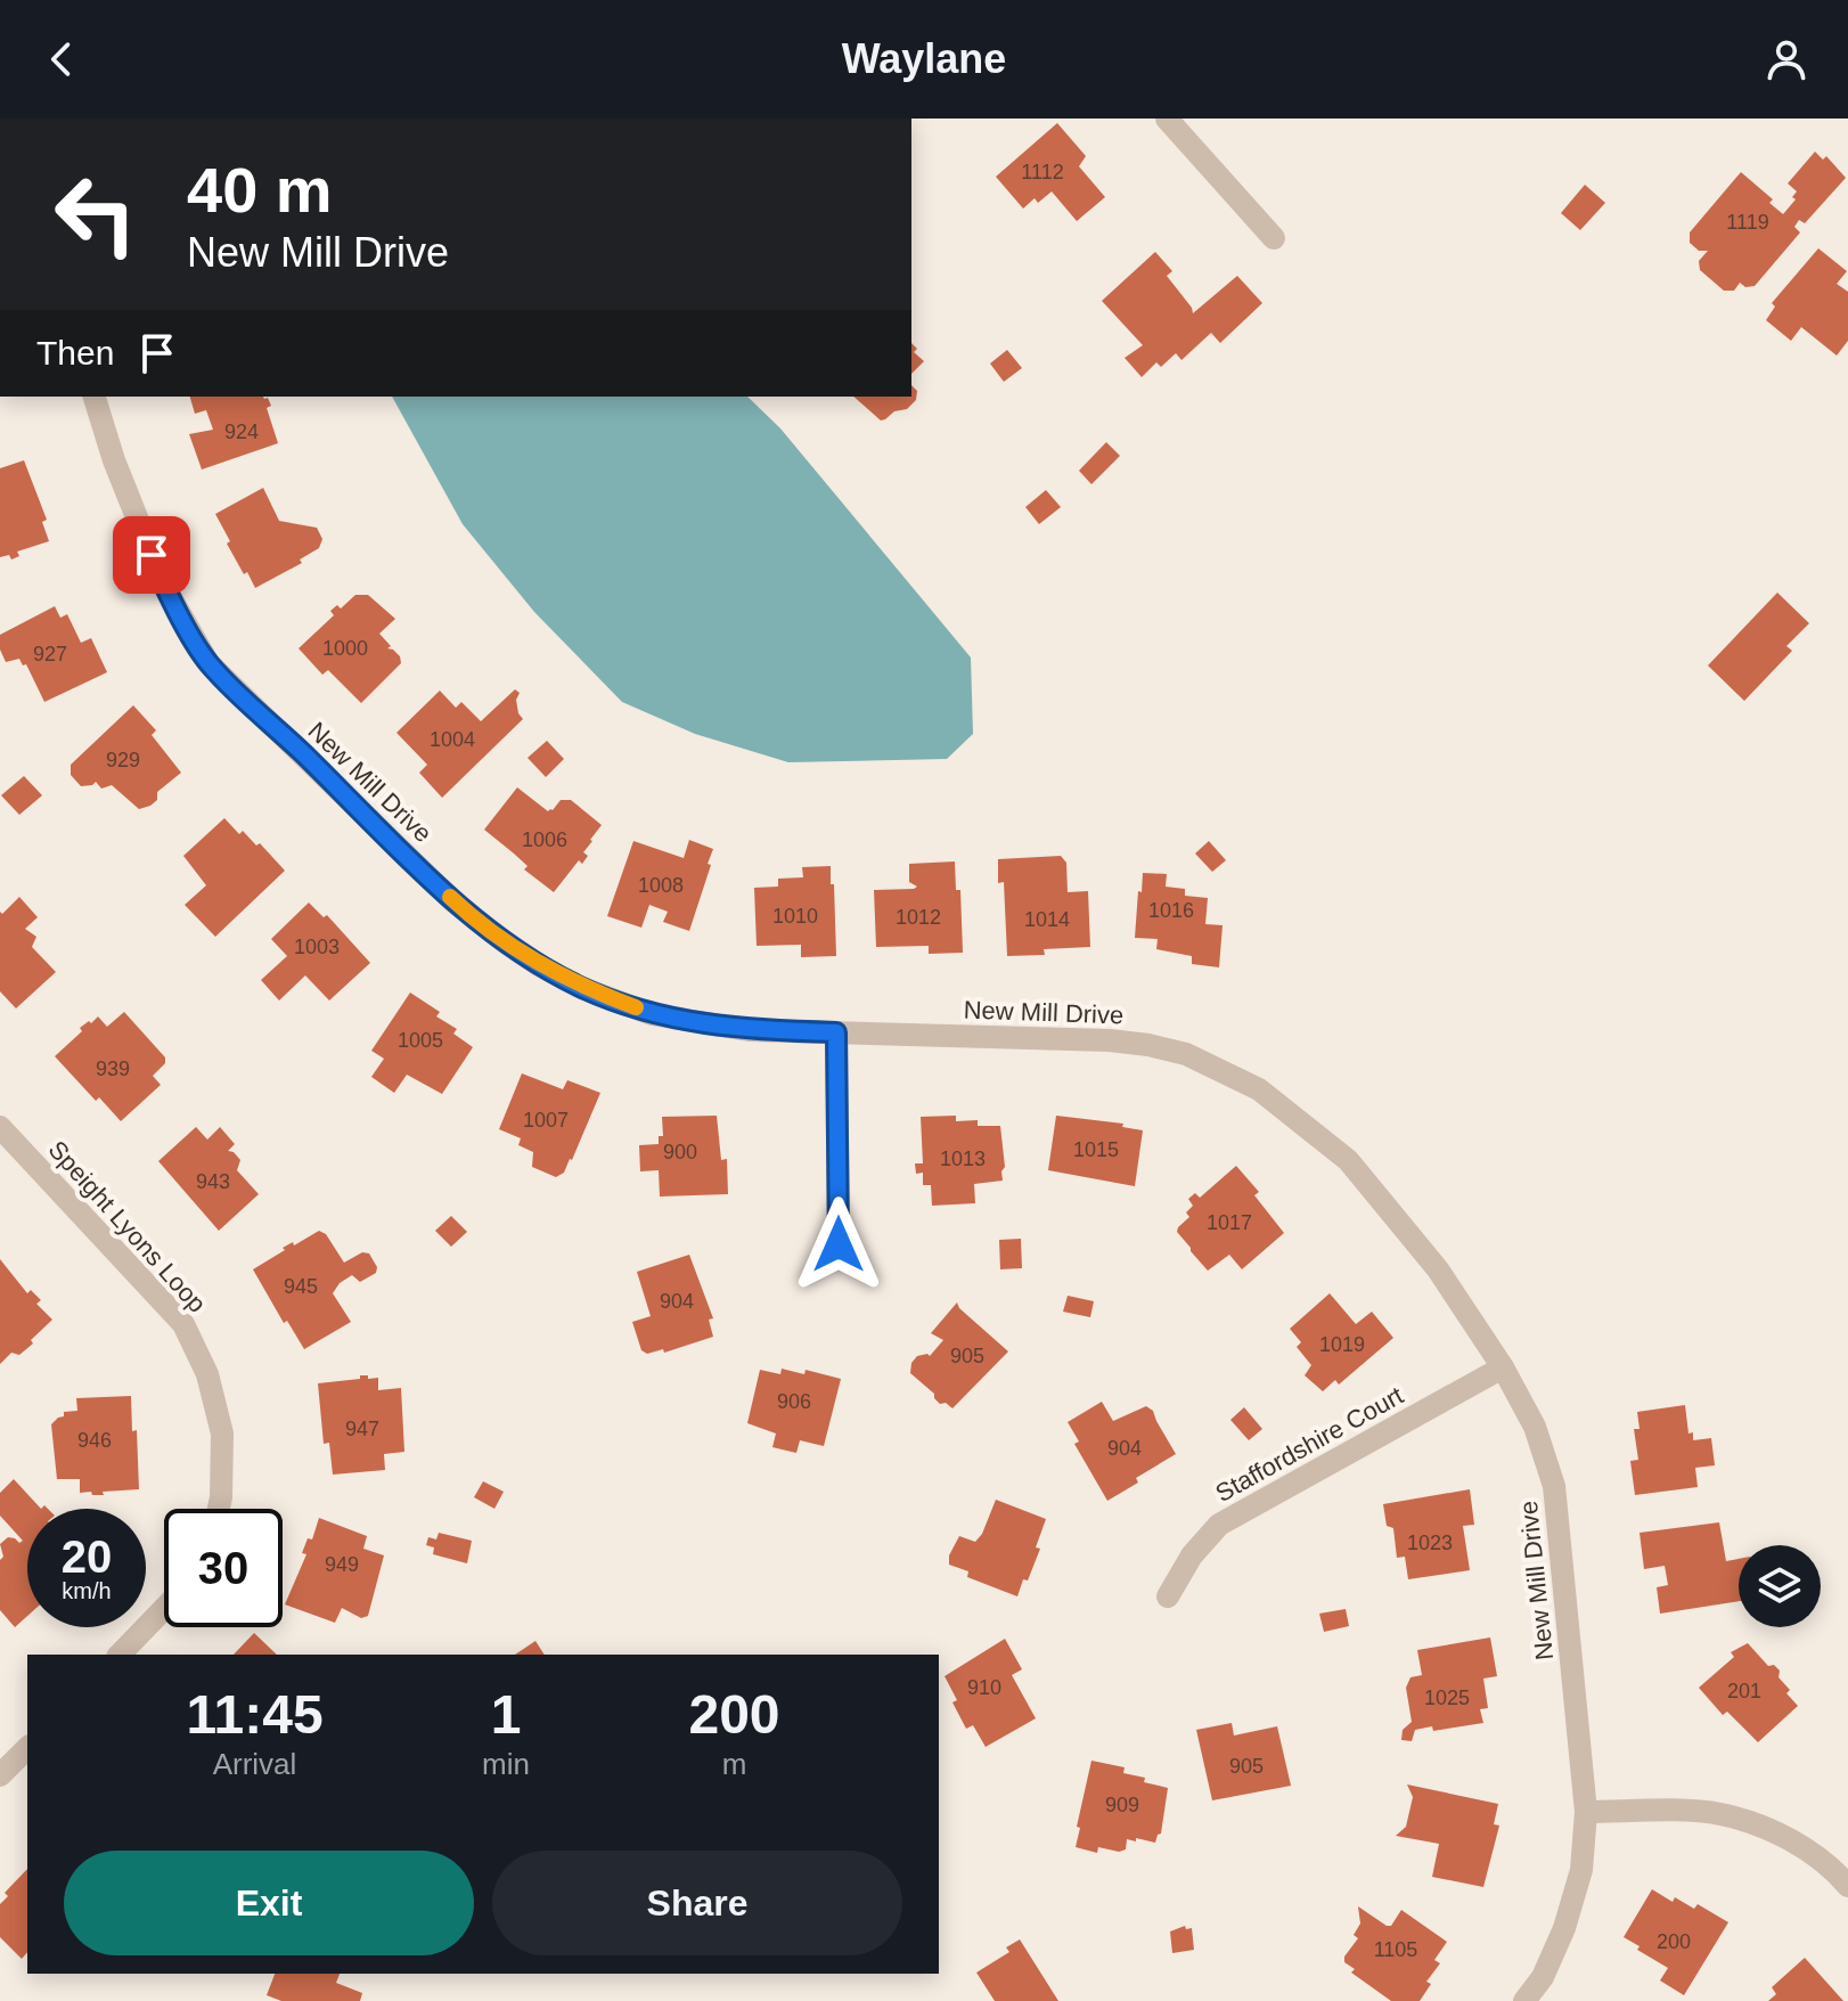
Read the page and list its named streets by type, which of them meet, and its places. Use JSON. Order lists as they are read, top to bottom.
{
  "streets": {
    "street": ["New Mill Drive", "Speight Lyons Loop", "Staffordshire Court"]
  },
  "crossings": [
    ["New Mill Drive", "Staffordshire Court"]
  ],
  "house_numbers": [
    "1112",
    "1119",
    "924",
    "1000",
    "927",
    "1004",
    "929",
    "1006",
    "1008",
    "1016",
    "1010",
    "1012",
    "1014",
    "1003",
    "1005",
    "939",
    "1007",
    "1015",
    "900",
    "1013",
    "943",
    "1017",
    "945",
    "904",
    "1019",
    "905",
    "906",
    "947",
    "946",
    "904",
    "1023",
    "949",
    "910",
    "201",
    "1025",
    "905",
    "909",
    "200",
    "1105"
  ],
  "page": {
    "header": "Waylane",
    "turn": ["40 m", "New Mill Drive"],
    "then": "Then",
    "speed": "20 km/h",
    "limit": "30",
    "eta": [
      "11:45",
      "Arrival",
      "1",
      "min",
      "200",
      "m"
    ],
    "buttons": ["Exit", "Share"]
  }
}
